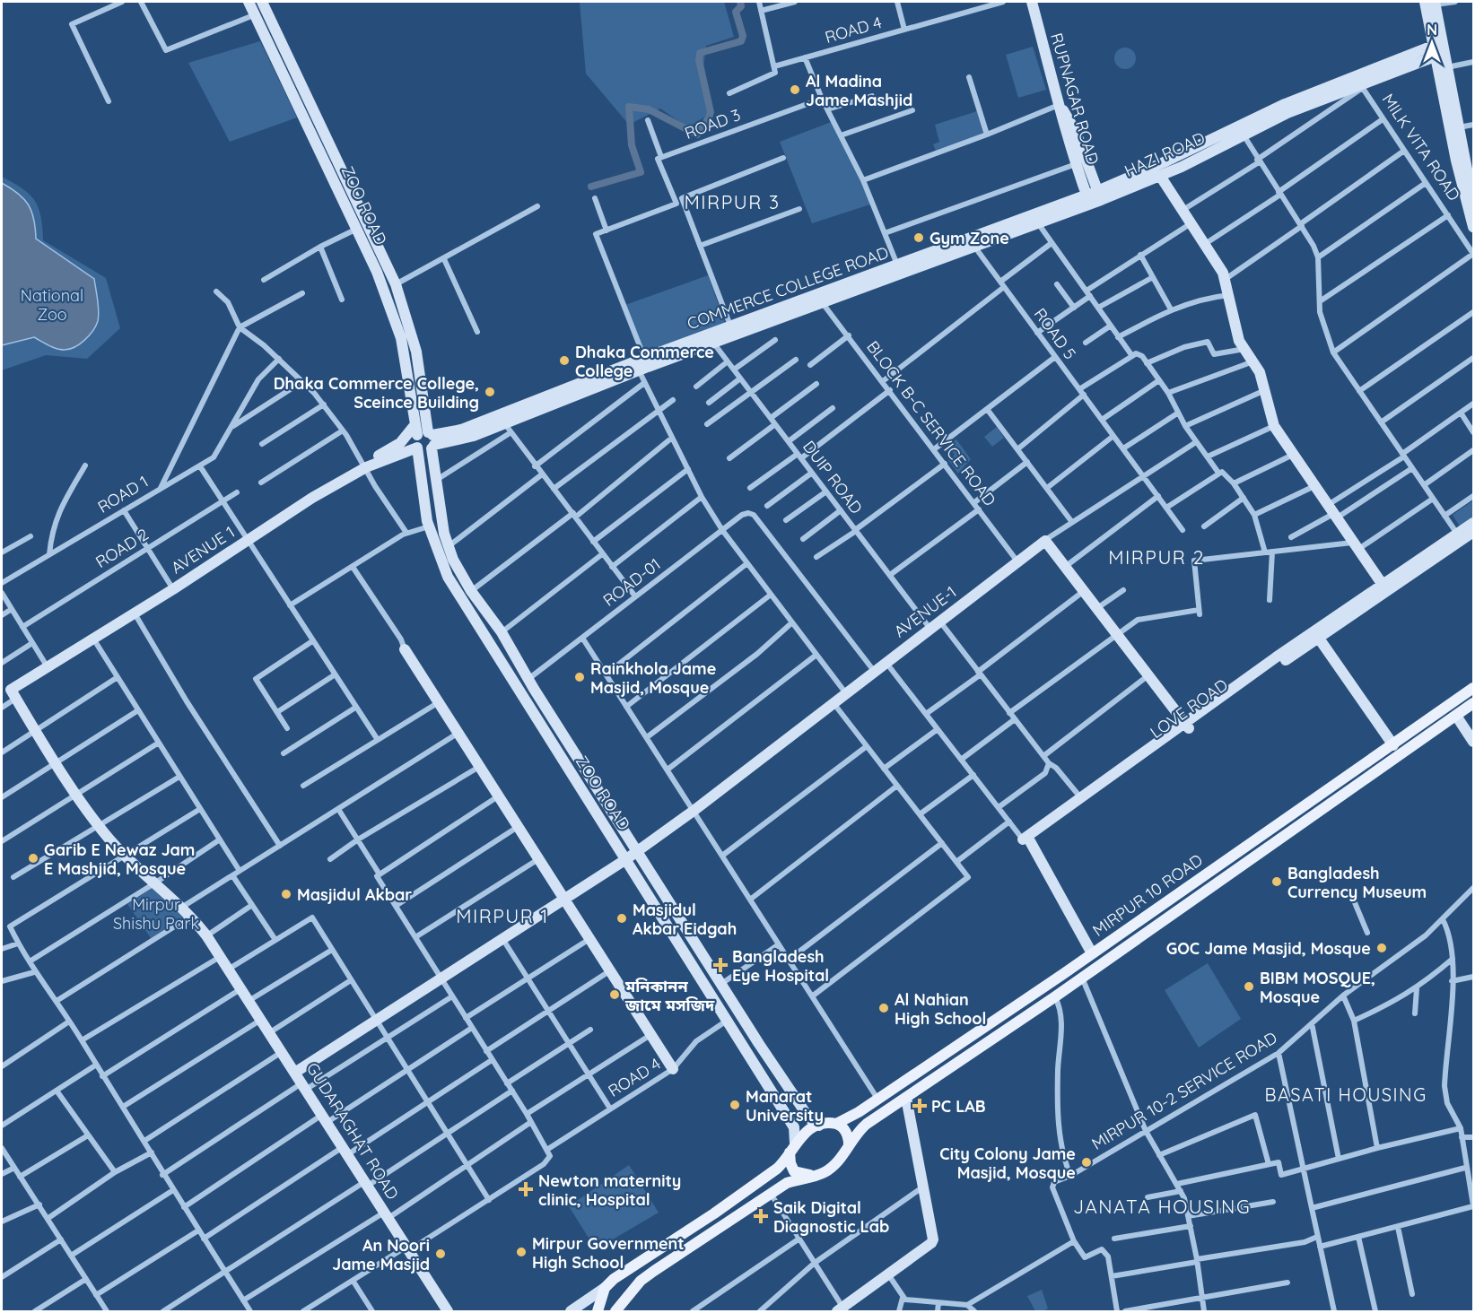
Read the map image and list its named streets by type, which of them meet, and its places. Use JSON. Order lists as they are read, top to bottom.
{
  "streets": {
    "main road": ["MIRPUR 10 ROAD"],
    "street": [
      "ROAD 4",
      "RUPNAGAR ROAD",
      "ROAD 3",
      "MILK VITA ROAD",
      "HAZI ROAD",
      "ZOO ROAD",
      "COMMERCE COLLEGE ROAD",
      "ROAD 5",
      "BLOCK B-C SERVICE ROAD",
      "DUIP ROAD",
      "ROAD 1",
      "ROAD 2",
      "AVENUE 1",
      "ROAD-01",
      "AVENUE-1",
      "LOVE ROAD",
      "MIRPUR 10-2 SERVICE ROAD",
      "GUDARAGHAT ROAD"
    ]
  },
  "crossings": [
    ["ROAD 4", "ZOO ROAD"],
    ["RUPNAGAR ROAD", "HAZI ROAD"],
    ["MILK VITA ROAD", "HAZI ROAD"],
    ["HAZI ROAD", "COMMERCE COLLEGE ROAD"],
    ["HAZI ROAD", "ROAD 5"],
    ["ZOO ROAD", "COMMERCE COLLEGE ROAD"],
    ["ZOO ROAD", "AVENUE 1"],
    ["ZOO ROAD", "ROAD-01"],
    ["ZOO ROAD", "AVENUE-1"],
    ["ZOO ROAD", "MIRPUR 10 ROAD"],
    ["COMMERCE COLLEGE ROAD", "BLOCK B-C SERVICE ROAD"],
    ["COMMERCE COLLEGE ROAD", "DUIP ROAD"],
    ["BLOCK B-C SERVICE ROAD", "AVENUE-1"],
    ["DUIP ROAD", "AVENUE-1"],
    ["AVENUE 1", "GUDARAGHAT ROAD"],
    ["ROAD-01", "AVENUE-1"],
    ["AVENUE-1", "GUDARAGHAT ROAD"]
  ],
  "districts": [
    "MIRPUR 3",
    "MIRPUR 2",
    "MIRPUR 1",
    "BASATI HOUSING",
    "JANATA HOUSING"
  ],
  "parks": ["National Zoo", "Mirpur Shishu Park"],
  "places": {
    "other": [
      "Al Madina Jame Mashjid",
      "Gym Zone",
      "Dhaka Commerce College",
      "Dhaka Commerce College, Sceince Building",
      "Rainkhola Jame Masjid, Mosque",
      "Garib E Newaz Jam E Mashjid, Mosque",
      "Bangladesh Currency Museum",
      "Masjidul Akbar",
      "Masjidul Akbar Eidgah",
      "GOC Jame Masjid, Mosque",
      "BIBM MOSQUE, Mosque",
      "মনিকানন জামে মসজিদ",
      "Al Nahian High School",
      "Manarat University",
      "City Colony Jame Masjid, Mosque",
      "Mirpur Government High School",
      "An Noori Jame Masjid"
    ],
    "health": [
      "Bangladesh Eye Hospital",
      "PC LAB",
      "Newton maternity clinic, Hospital",
      "Saik Digital Diagnostic Lab"
    ]
  },
  "north": "top"
}
